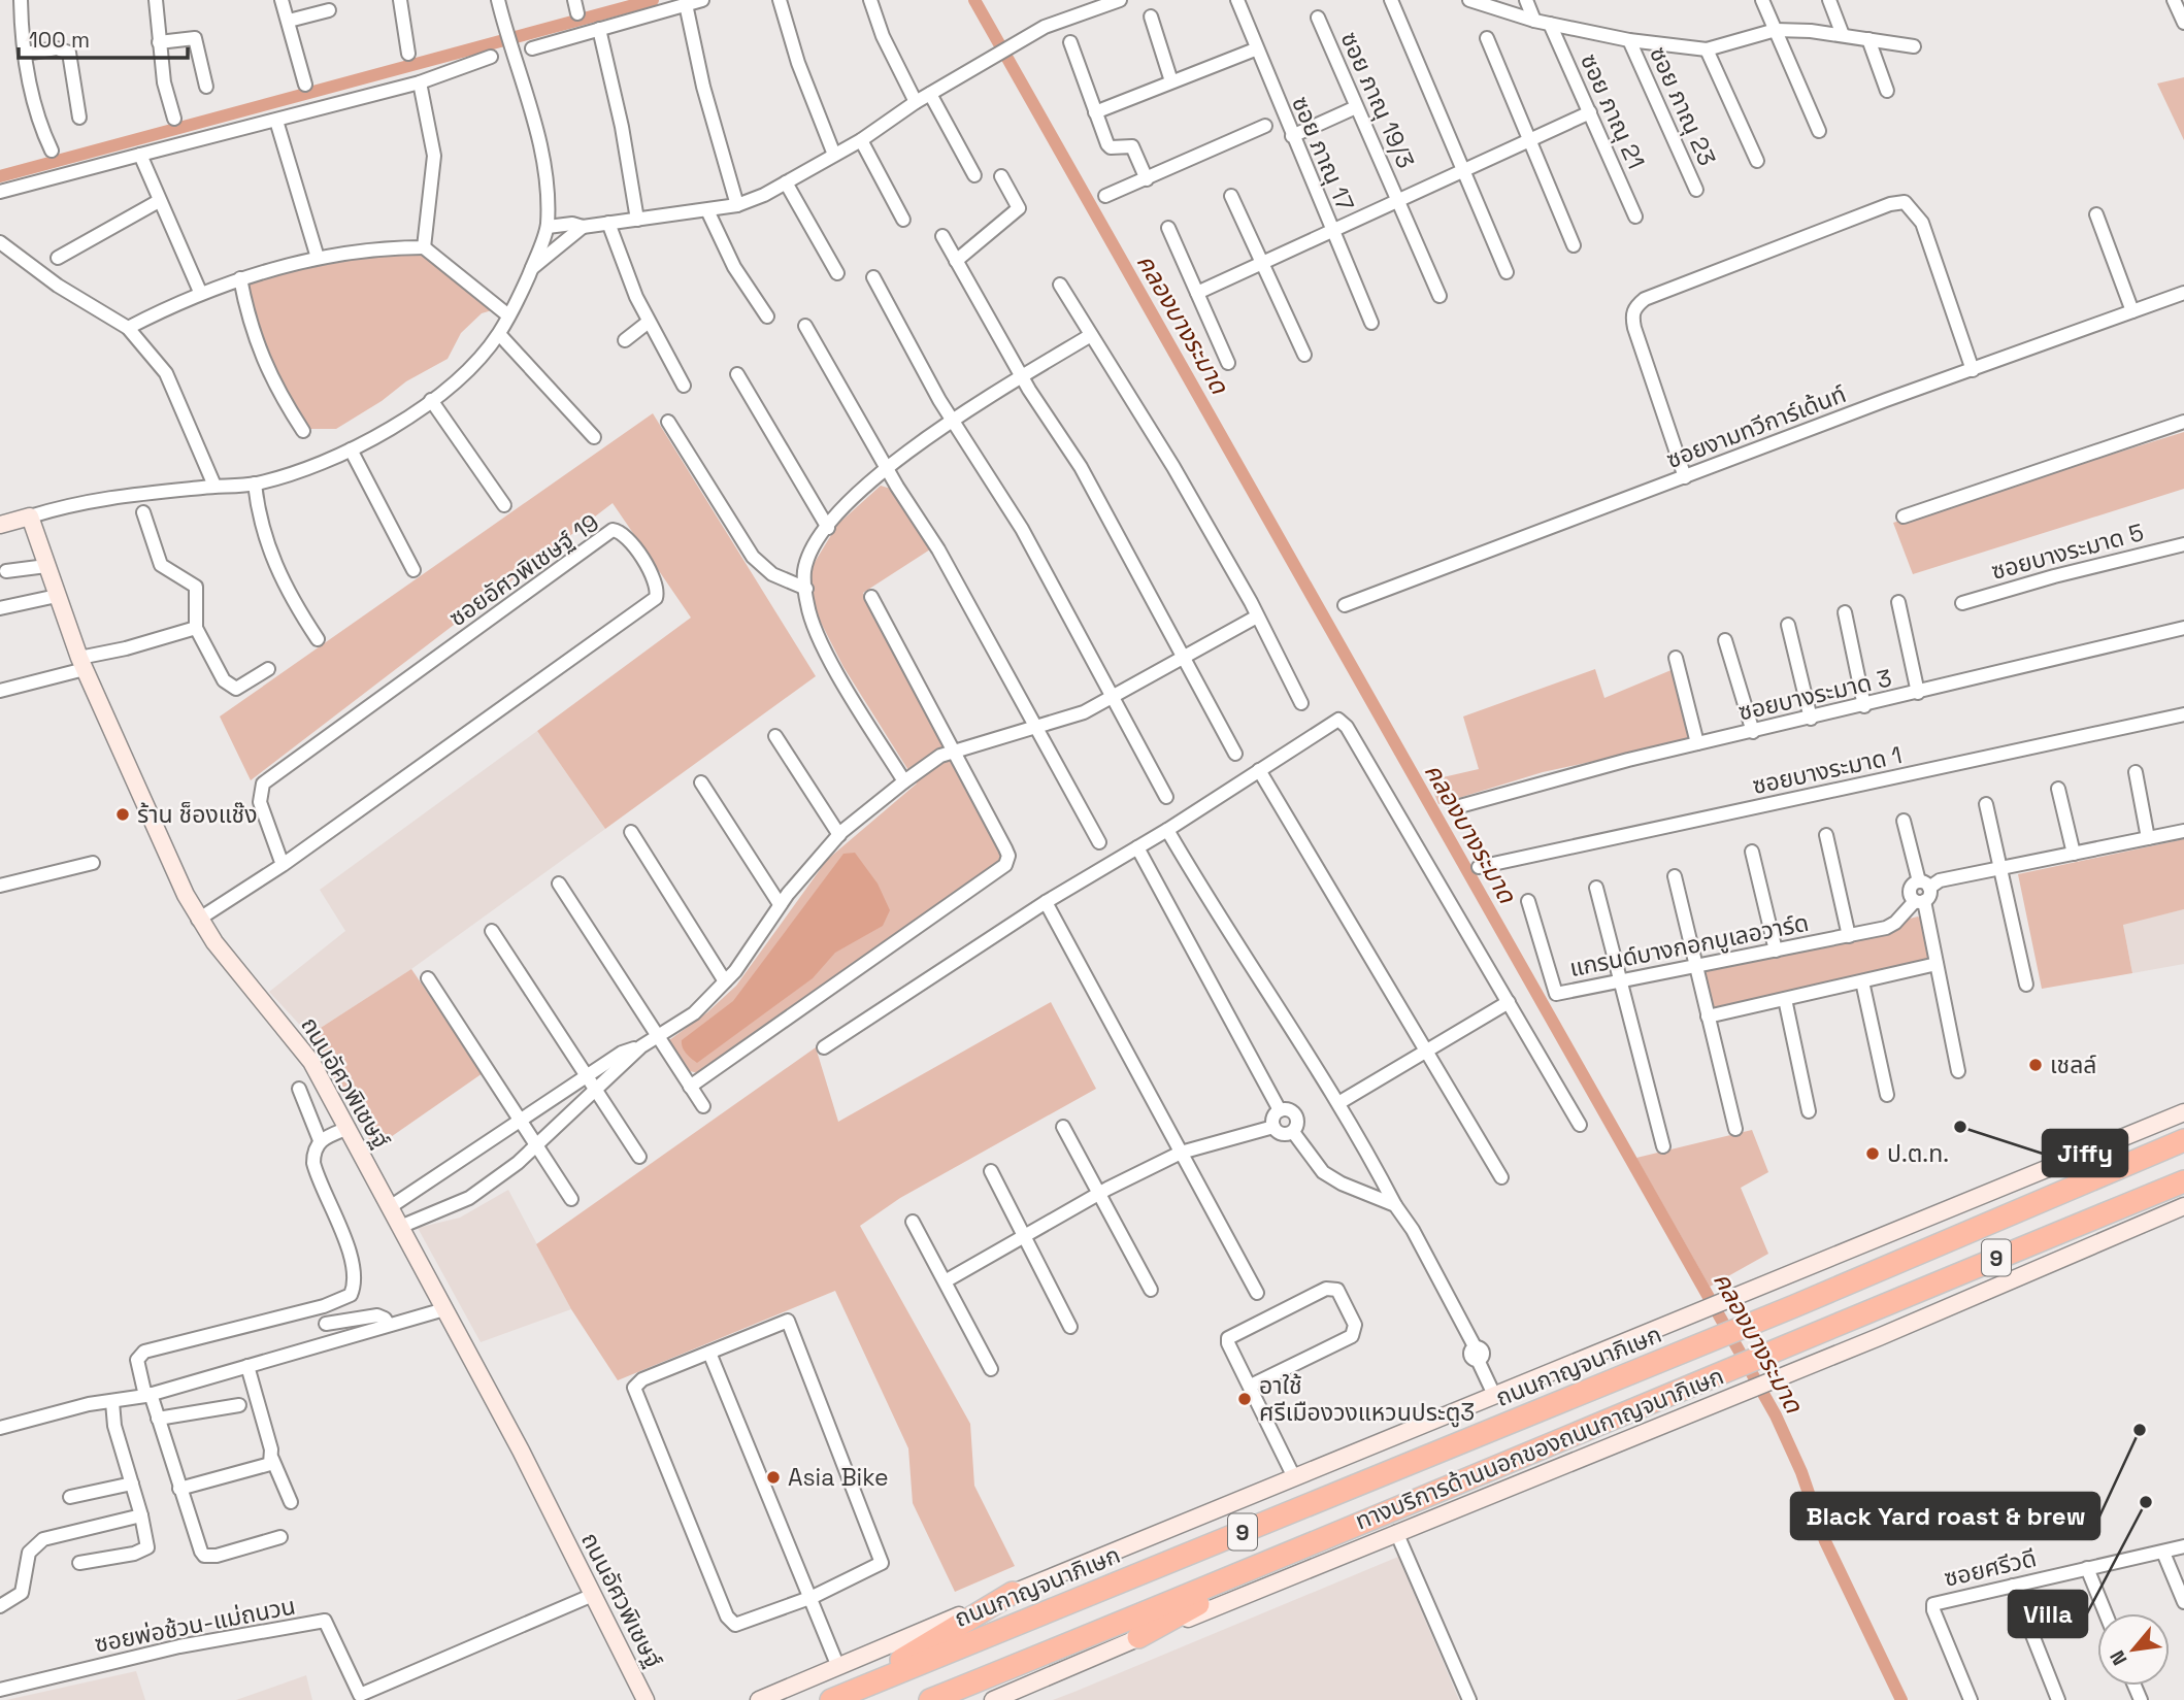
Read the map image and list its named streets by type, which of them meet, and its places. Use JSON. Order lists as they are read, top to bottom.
{
  "streets": {
    "highway": ["9", "ถนนกาญจนาภิเษก"],
    "main road": ["ถนนอัศวพิเชษฐ์", "ทางบริการด้านนอกของถนนกาญจนาภิเษก"],
    "street": [
      "ซอย ภาณุ 19/3",
      "ซอย ภาณุ 23",
      "ซอย ภาณุ 21",
      "ซอย ภาณุ 17",
      "ซอยงามทวีการ์เด้นท์",
      "ซอยบางระมาด 5",
      "ซอยอัศวพิเชษฐ์ 19",
      "ซอยบางระมาด 3",
      "ซอยบางระมาด 1",
      "แกรนด์บางกอกบูเลอวาร์ด",
      "ซอยศรีวดี",
      "ซอยพ่อช้วน-แม่ถนวน"
    ]
  },
  "crossings": [
    ["ซอยอัศวพิเชษฐ์ 19", "ถนนอัศวพิเชษฐ์"],
    ["ถนนอัศวพิเชษฐ์", "ซอยพ่อช้วน-แม่ถนวน"]
  ],
  "water": ["คลองบางระมาด"],
  "places": [
    "ร้าน ช็องแช๊ง",
    "เชลล์",
    "Jiffy",
    "ป.ต.ท.",
    "อาใช้ ศรีเมืองวงแหวนประตู3",
    "Black Yard roast & brew",
    "Asia Bike",
    "Villa"
  ],
  "scale_bar": "100 m",
  "north": "bottom left"
}
